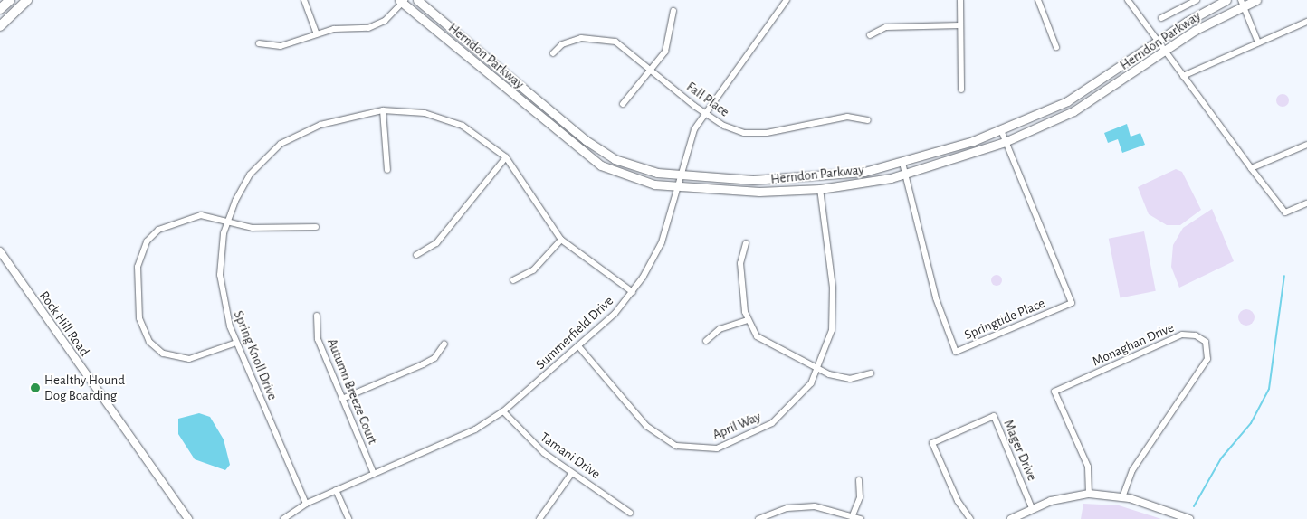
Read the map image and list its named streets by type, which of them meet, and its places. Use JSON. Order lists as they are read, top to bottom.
{
  "streets": {
    "main road": ["Herndon Parkway"],
    "street": [
      "Fall Place",
      "Springtide Place",
      "Rock Hill Road",
      "Summerfield Drive",
      "Monaghan Drive",
      "Spring Knoll Drive",
      "Autumn Breeze Court",
      "April Way",
      "Mager Drive",
      "Tamani Drive"
    ]
  },
  "crossings": [
    ["Herndon Parkway", "Springtide Place"],
    ["Herndon Parkway", "Summerfield Drive"],
    ["Herndon Parkway", "April Way"],
    ["Fall Place", "Summerfield Drive"],
    ["Summerfield Drive", "Spring Knoll Drive"],
    ["Summerfield Drive", "Autumn Breeze Court"],
    ["Summerfield Drive", "April Way"],
    ["Summerfield Drive", "Tamani Drive"]
  ],
  "places": ["Healthy Hound Dog Boarding"]
}
